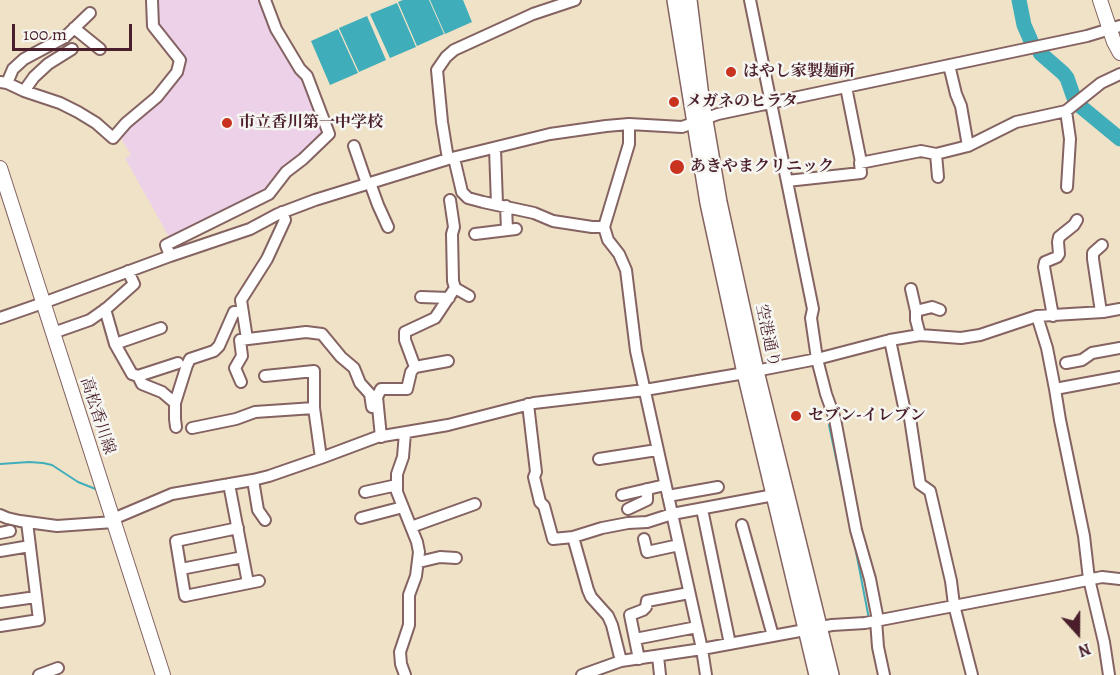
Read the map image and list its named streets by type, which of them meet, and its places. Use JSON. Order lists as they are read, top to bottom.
{
  "streets": {
    "highway": ["空港通り"],
    "main road": ["高松香川線"]
  },
  "places": [
    "はやし家製麺所",
    "メガネのヒラタ",
    "市立香川第一中学校",
    "あきやまクリニック",
    "セブン-イレブン"
  ],
  "scale_bar": "100 m",
  "north": "bottom"
}
